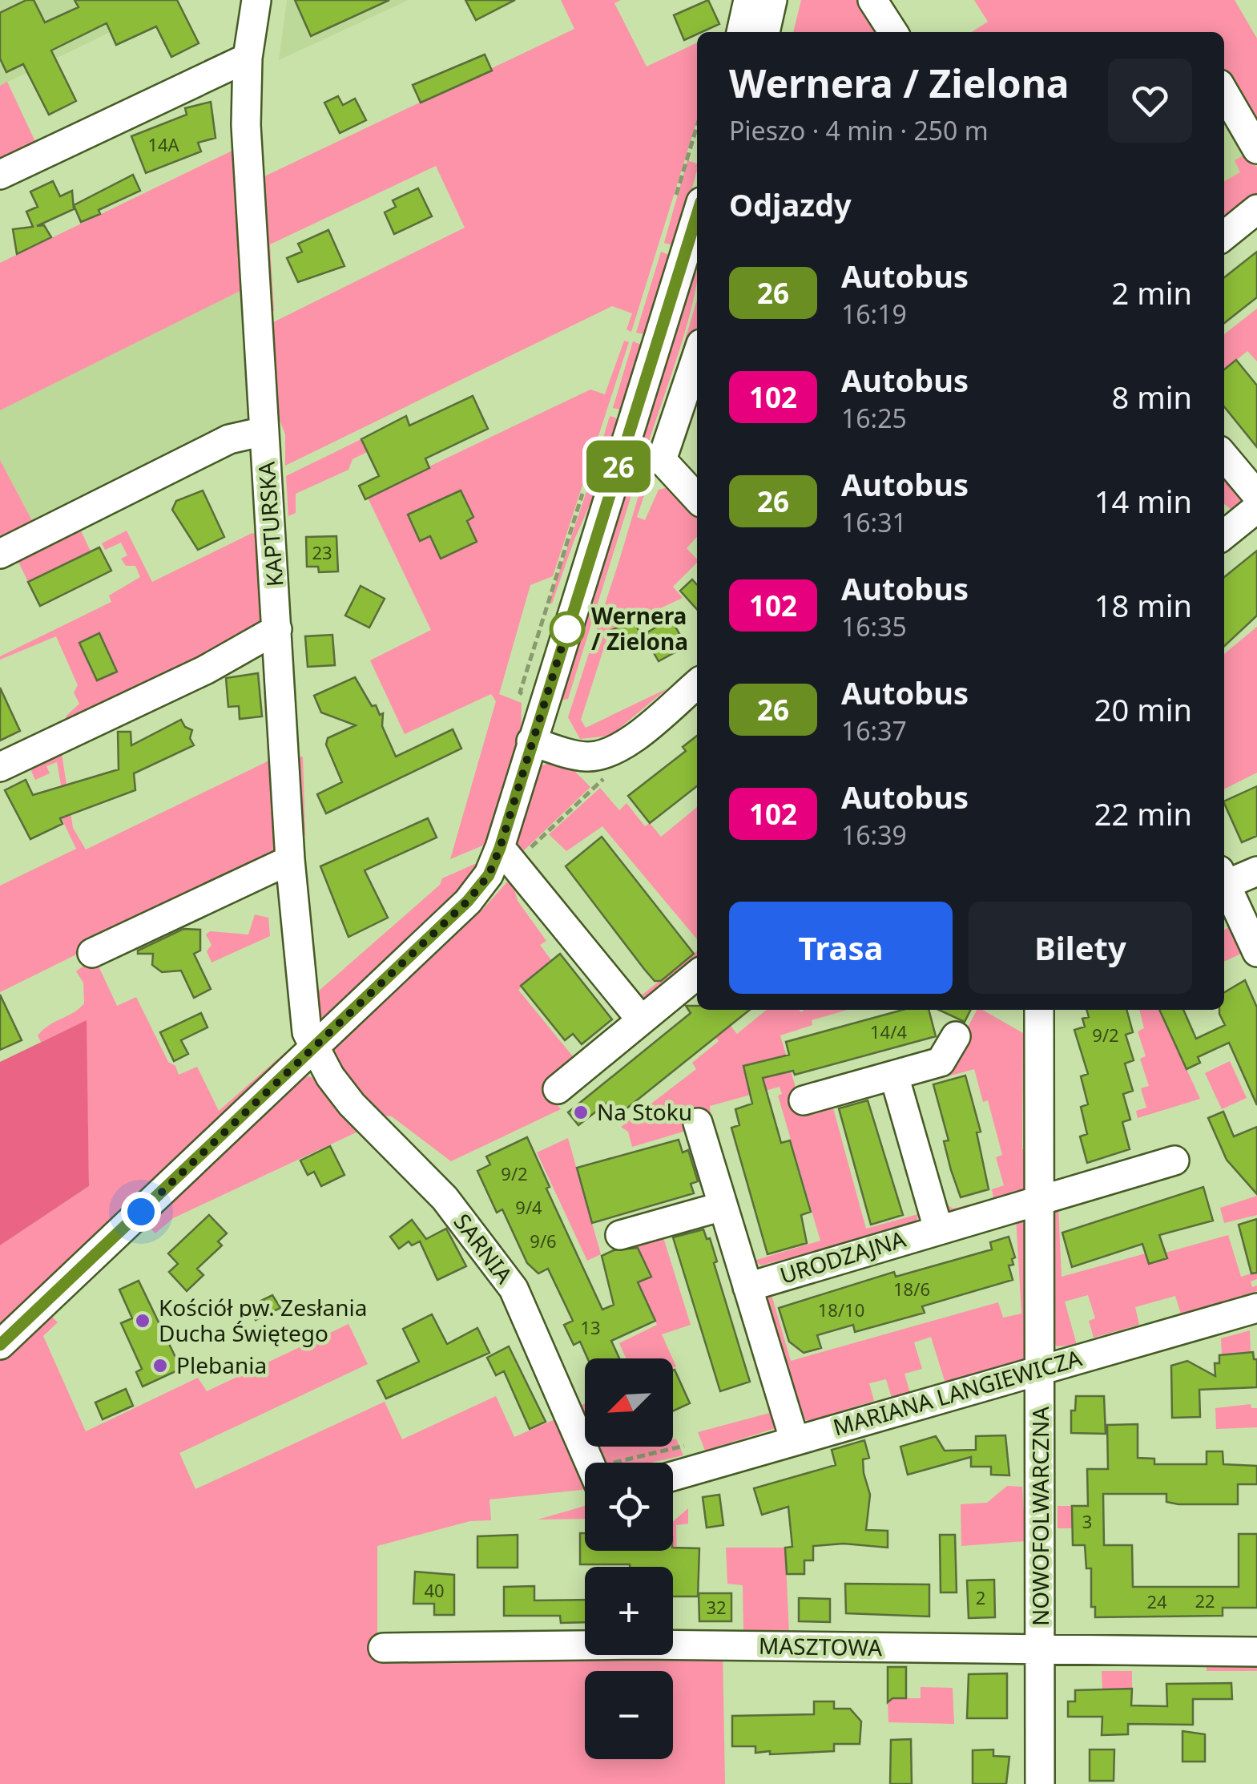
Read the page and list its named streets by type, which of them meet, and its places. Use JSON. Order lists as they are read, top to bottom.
{
  "streets": {
    "street": [
      "KAPTURSKA",
      "SARNIA",
      "URODZAJNA",
      "MARIANA LANGIEWICZA",
      "NOWOFOLWARCZNA",
      "MASZTOWA"
    ]
  },
  "crossings": [
    ["KAPTURSKA", "SARNIA"],
    ["URODZAJNA", "NOWOFOLWARCZNA"],
    ["MARIANA LANGIEWICZA", "NOWOFOLWARCZNA"],
    ["NOWOFOLWARCZNA", "MASZTOWA"]
  ],
  "places": [
    "Wernera / Zielona",
    "Na Stoku",
    "Kościół pw. Zesłania Ducha Świętego",
    "Plebania"
  ],
  "lines": ["bus line 26"],
  "house_numbers": [
    "14A",
    "23",
    "14/4",
    "9/2",
    "9/2",
    "9/4",
    "9/6",
    "18/6",
    "18/10",
    "13",
    "3",
    "40",
    "2",
    "22",
    "24",
    "32"
  ],
  "north": "bottom left",
  "page": {
    "on_map": "26",
    "heading": [
      ["Wernera / Zielona", "Pieszo · 4 min · 250 m"],
      "Odjazdy"
    ],
    "list": [
      {
        "mark": "26",
        "name": "Autobus",
        "note": "16:19",
        "value": "2 min"
      },
      {
        "mark": "102",
        "name": "Autobus",
        "note": "16:25",
        "value": "8 min"
      },
      {
        "mark": "26",
        "name": "Autobus",
        "note": "16:31",
        "value": "14 min"
      },
      {
        "mark": "102",
        "name": "Autobus",
        "note": "16:35",
        "value": "18 min"
      },
      {
        "mark": "26",
        "name": "Autobus",
        "note": "16:37",
        "value": "20 min"
      },
      {
        "mark": "102",
        "name": "Autobus",
        "note": "16:39",
        "value": "22 min"
      }
    ],
    "buttons": ["Trasa", "Bilety"],
    "map_buttons": ["+", "−"]
  }
}
